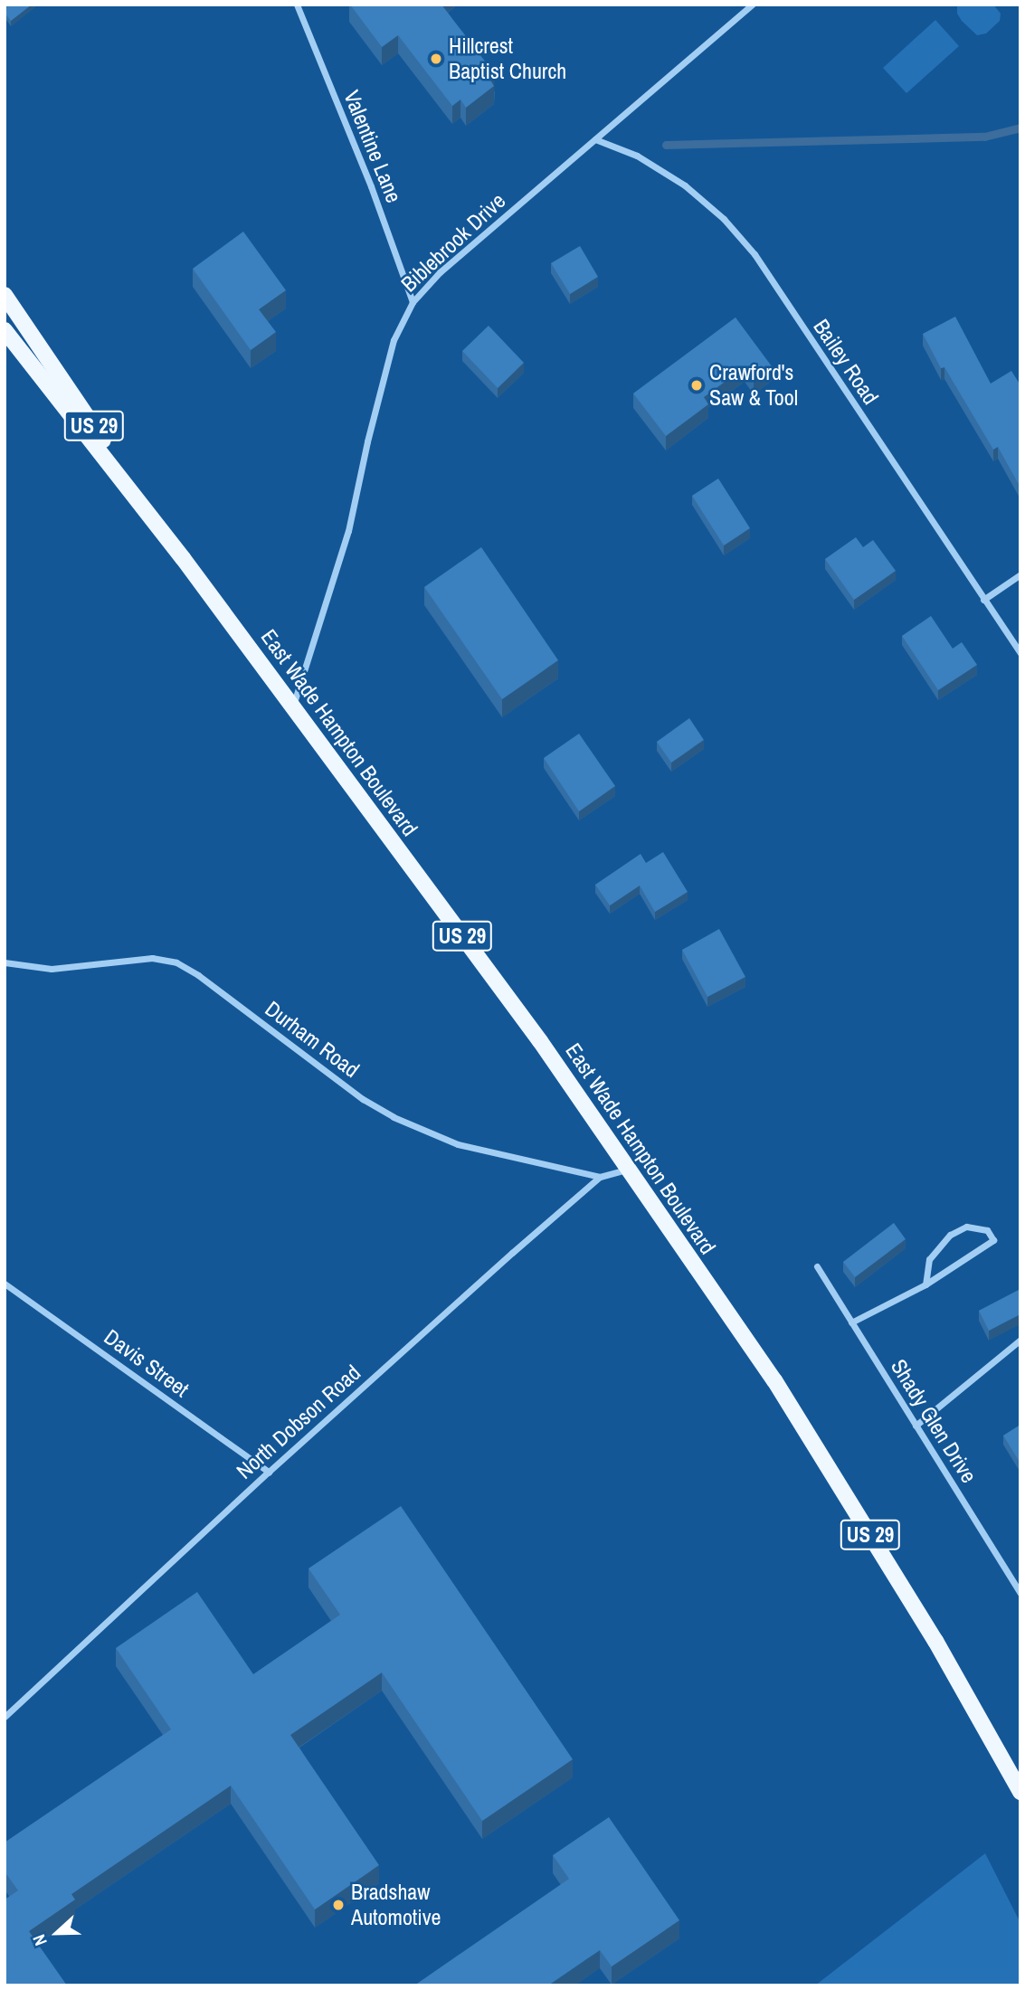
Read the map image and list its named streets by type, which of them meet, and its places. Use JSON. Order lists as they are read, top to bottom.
{
  "streets": {
    "main road": ["US 29", "East Wade Hampton Boulevard"],
    "street": [
      "Valentine Lane",
      "Biblebrook Drive",
      "Bailey Road",
      "Durham Road",
      "Davis Street",
      "Shady Glen Drive",
      "North Dobson Road"
    ]
  },
  "crossings": [
    ["Valentine Lane", "Biblebrook Drive"],
    ["Biblebrook Drive", "Bailey Road"],
    ["Biblebrook Drive", "East Wade Hampton Boulevard"],
    ["East Wade Hampton Boulevard", "North Dobson Road"],
    ["Durham Road", "North Dobson Road"],
    ["Davis Street", "North Dobson Road"]
  ],
  "places": ["Hillcrest Baptist Church", "Crawford's Saw & Tool", "Bradshaw Automotive"],
  "north": "left"
}
